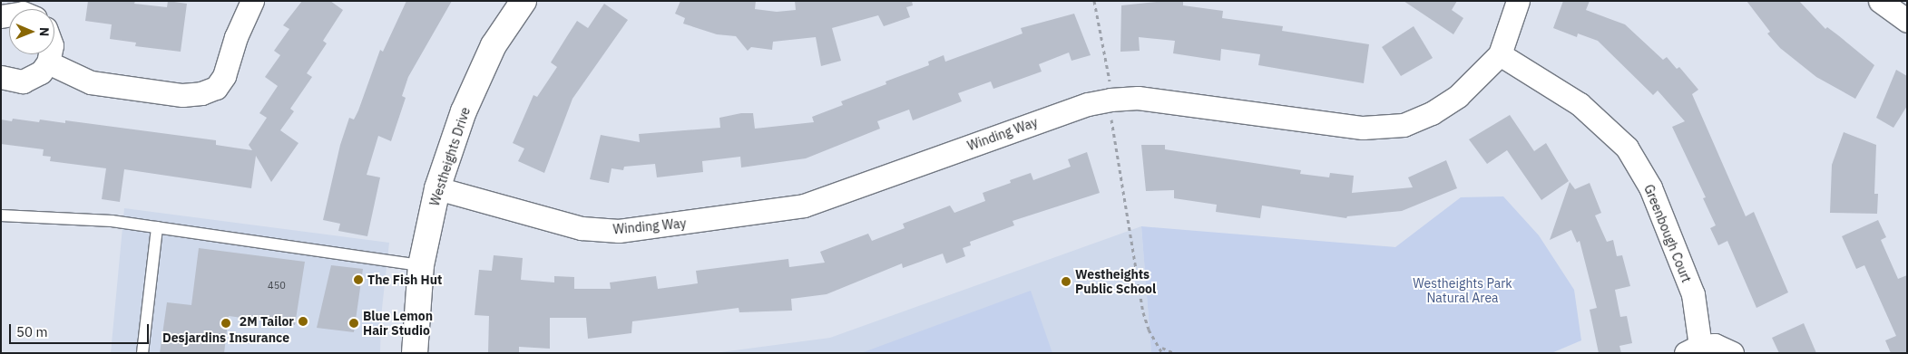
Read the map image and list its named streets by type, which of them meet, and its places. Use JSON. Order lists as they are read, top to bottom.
{
  "streets": {
    "street": ["Winding Way", "Westheights Drive", "Greenbough Court"]
  },
  "crossings": [
    ["Winding Way", "Westheights Drive"],
    ["Winding Way", "Greenbough Court"]
  ],
  "parks": ["Westheights Park Natural Area"],
  "places": [
    "The Fish Hut",
    "Westheights Public School",
    "2M Tailor",
    "Desjardins Insurance",
    "Blue Lemon Hair Studio"
  ],
  "house_numbers": ["450"],
  "scale_bar": "50 m",
  "north": "right"
}
